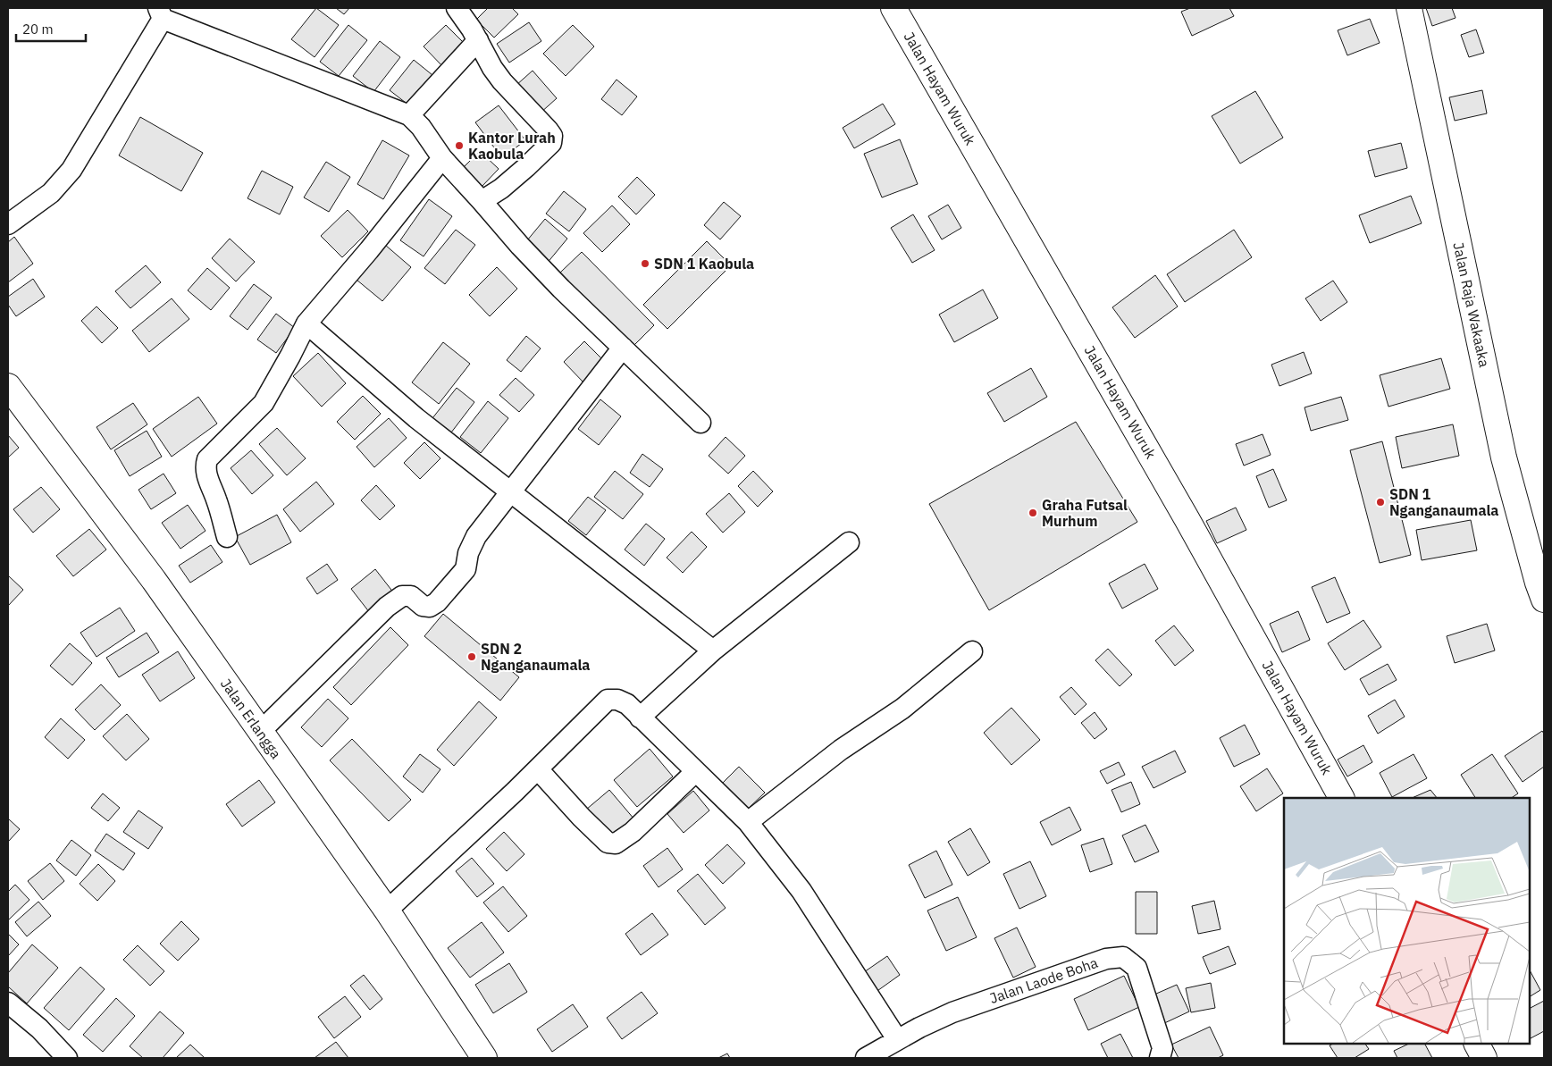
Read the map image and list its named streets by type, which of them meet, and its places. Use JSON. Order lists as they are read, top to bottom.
{
  "streets": {
    "street": [
      "Jalan Hayam Wuruk",
      "Jalan Raja Wakaaka",
      "Jalan Erlangga",
      "Jalan Laode Boha"
    ]
  },
  "places": [
    "Kantor Lurah Kaobula",
    "SDN 1 Kaobula",
    "SDN 1 Nganganaumala",
    "Graha Futsal Murhum",
    "SDN 2 Nganganaumala"
  ],
  "scale_bar": "20 m"
}
